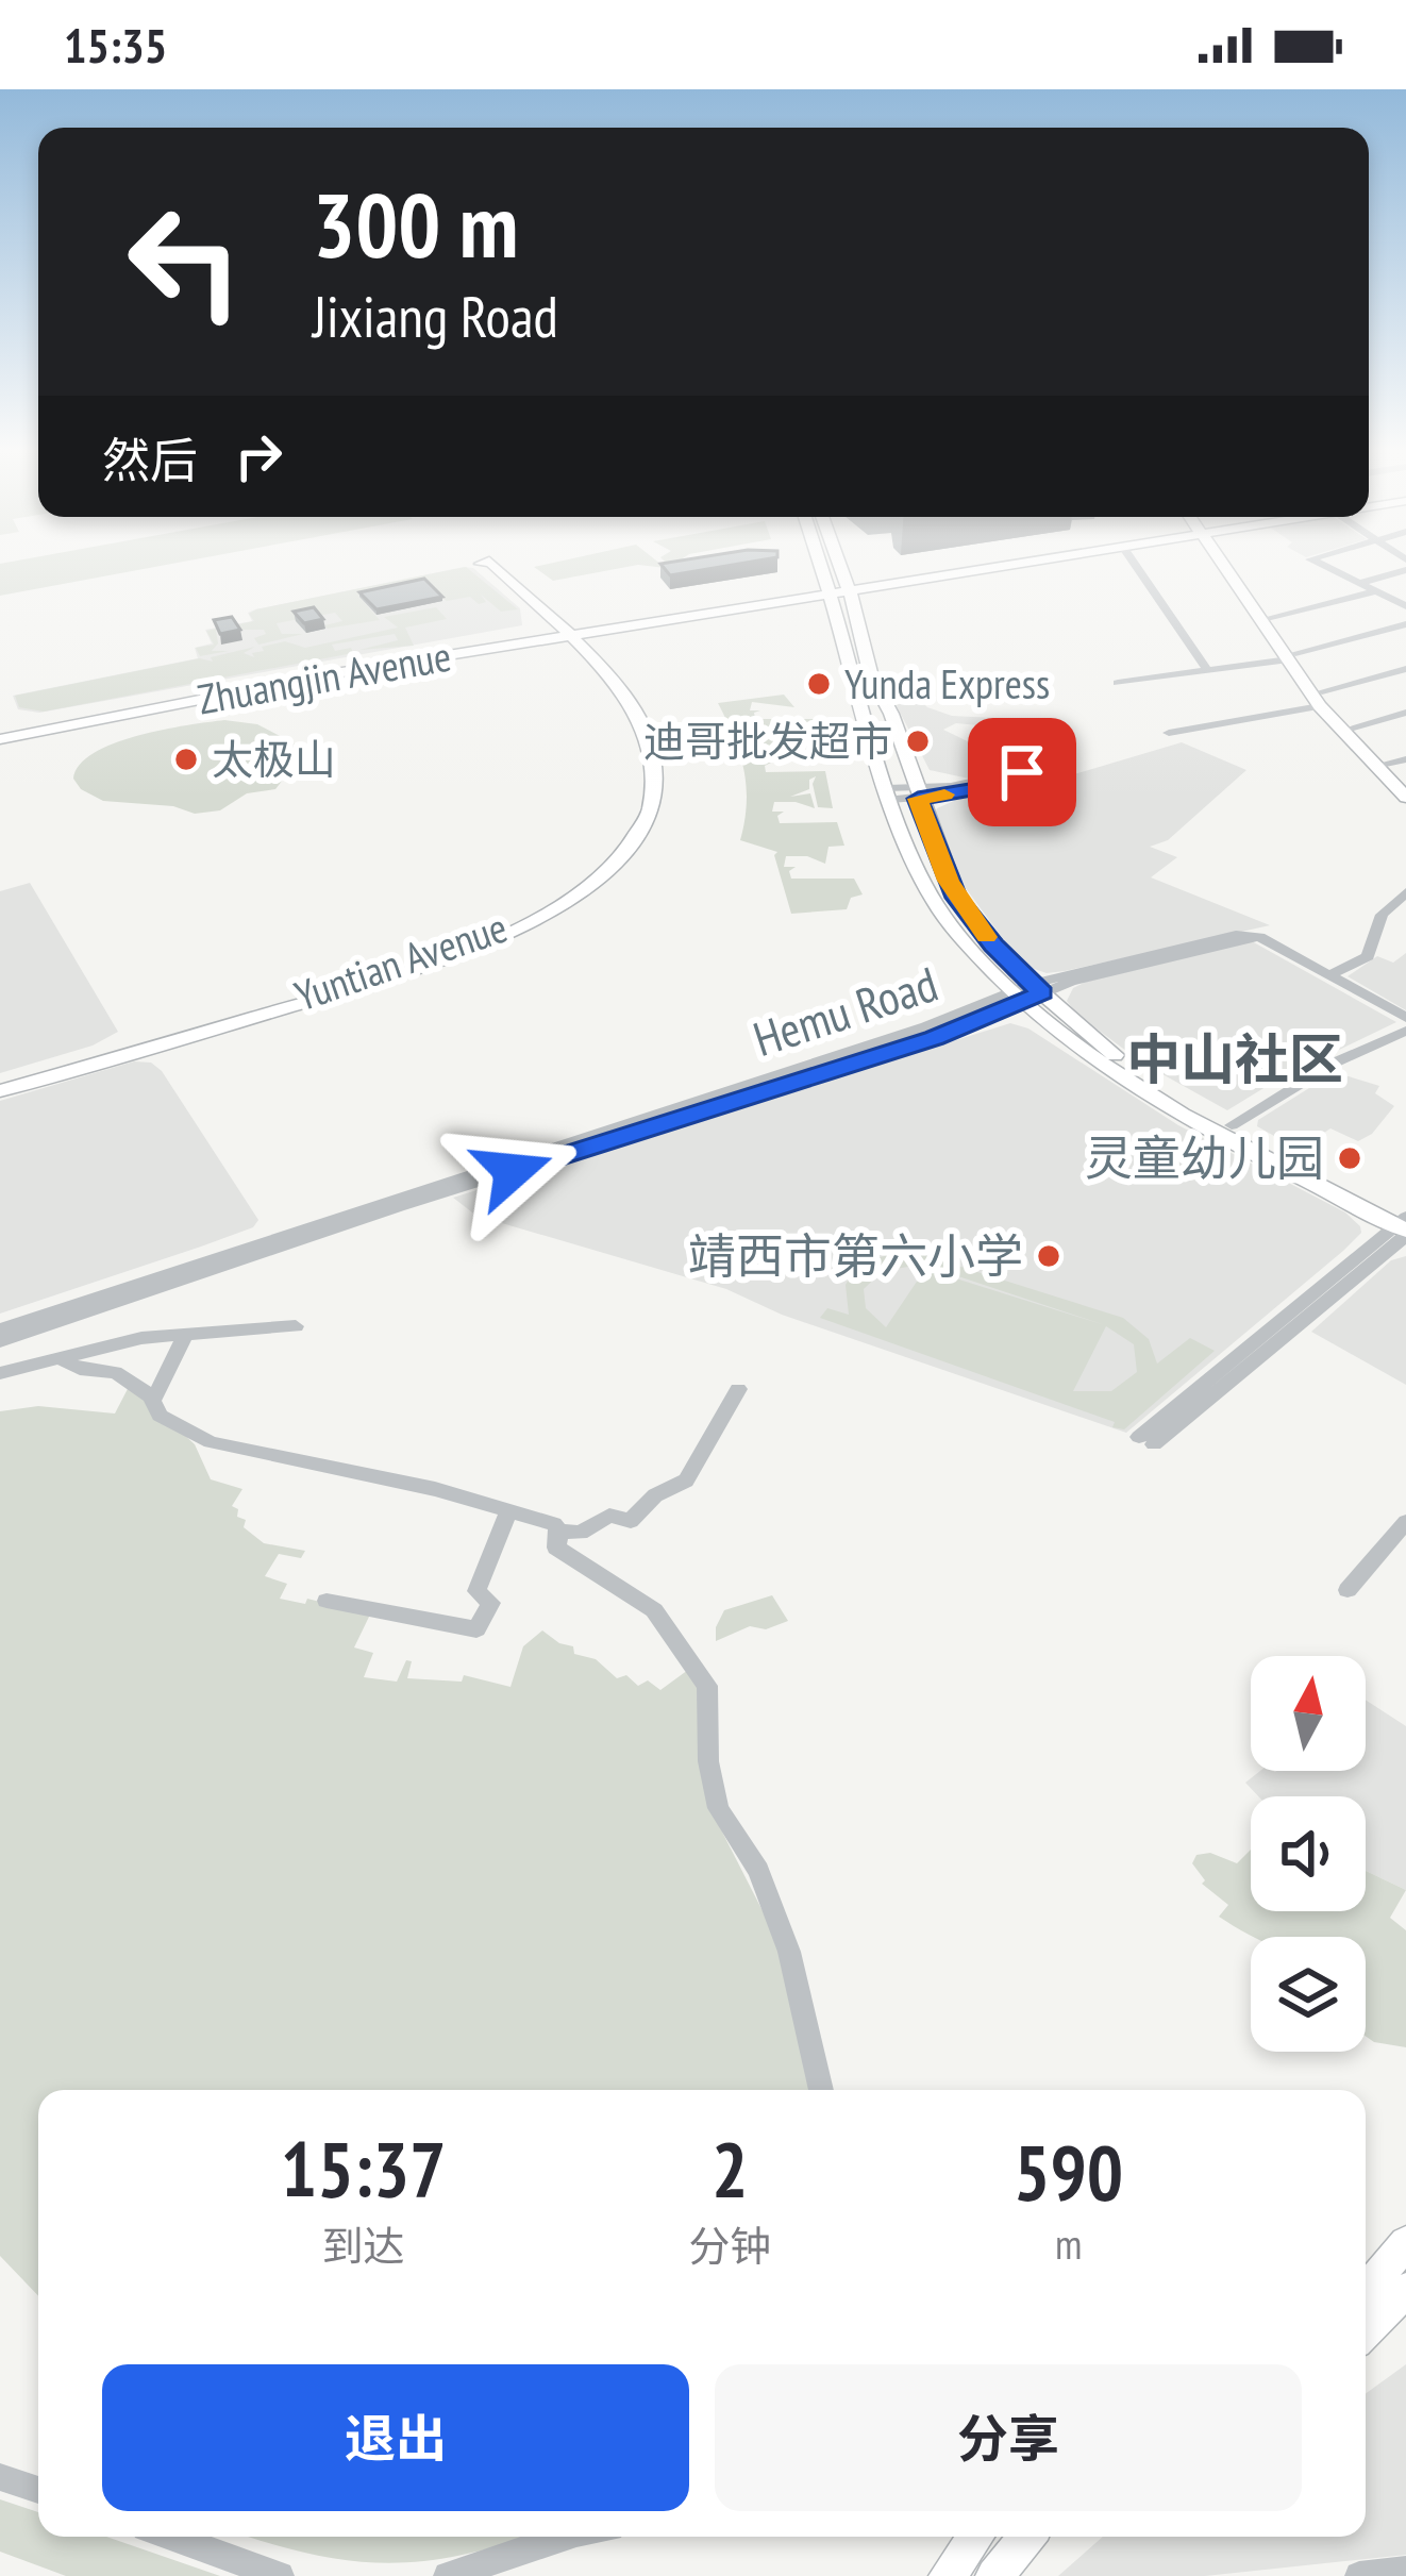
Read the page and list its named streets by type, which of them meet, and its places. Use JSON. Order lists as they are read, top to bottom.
{
  "streets": {
    "main road": ["Zhuangjin Avenue", "Yuntian Avenue"],
    "street": ["Hemu Road"]
  },
  "crossings": [
    ["Zhuangjin Avenue", "Yuntian Avenue"]
  ],
  "districts": ["中山社区"],
  "places": [
    "Yunda Express",
    "迪哥批发超市",
    "太极山",
    "灵童幼儿园",
    "靖西市第六小学"
  ],
  "north": "top",
  "page": {
    "status": "15:35",
    "turn": ["300 m", "Jixiang Road"],
    "then": "然后",
    "eta": [
      "15:37",
      "到达",
      "2",
      "分钟",
      "590",
      "m"
    ],
    "buttons": ["退出", "分享"]
  }
}
